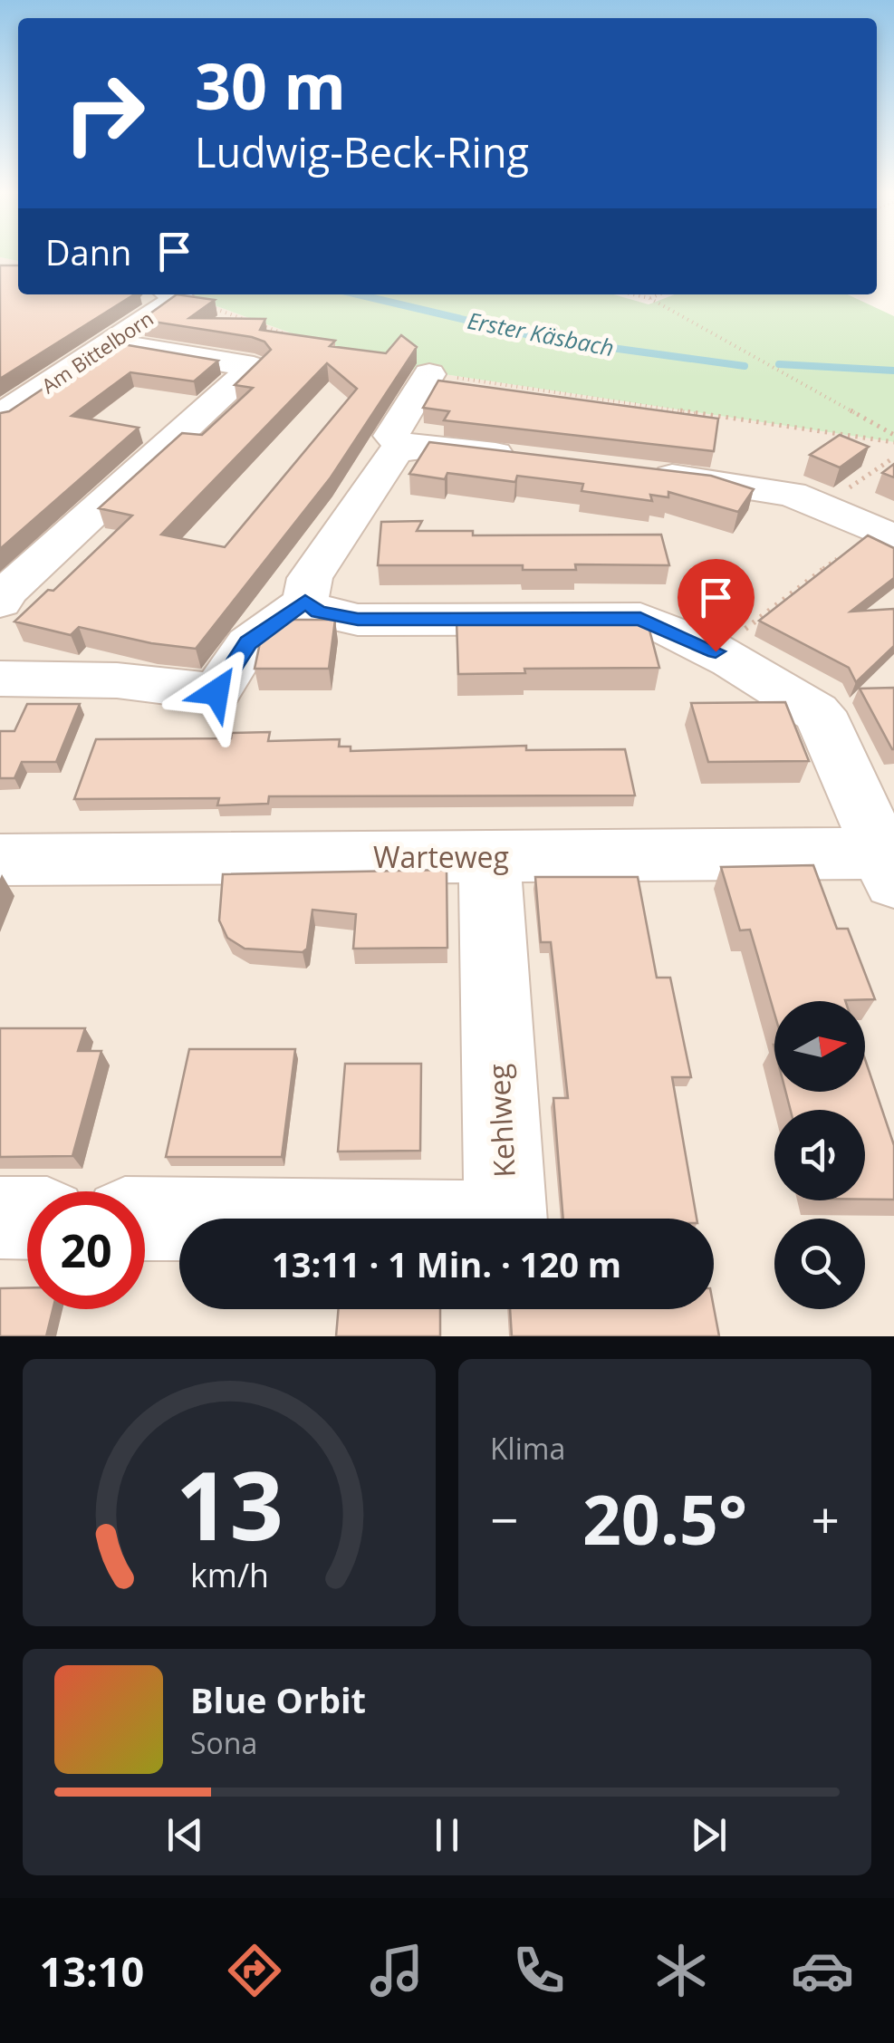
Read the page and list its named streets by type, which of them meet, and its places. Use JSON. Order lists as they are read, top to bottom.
{
  "streets": {
    "street": ["Am Bittelborn", "Warteweg", "Kehlweg"]
  },
  "crossings": [
    ["Warteweg", "Kehlweg"]
  ],
  "water": ["Erster Käsbach"],
  "north": "right",
  "page": {
    "turn": ["30 m", "Ludwig-Beck-Ring"],
    "then": "Dann",
    "limit": "20",
    "trip": "13:11 · 1 Min. · 120 m",
    "tile": "Klima",
    "heat": ["−", "20.5°", "+"],
    "song": ["Blue Orbit", "Sona"],
    "tabs": "13:10",
    "gauge": ["13", "km/h"]
  }
}
